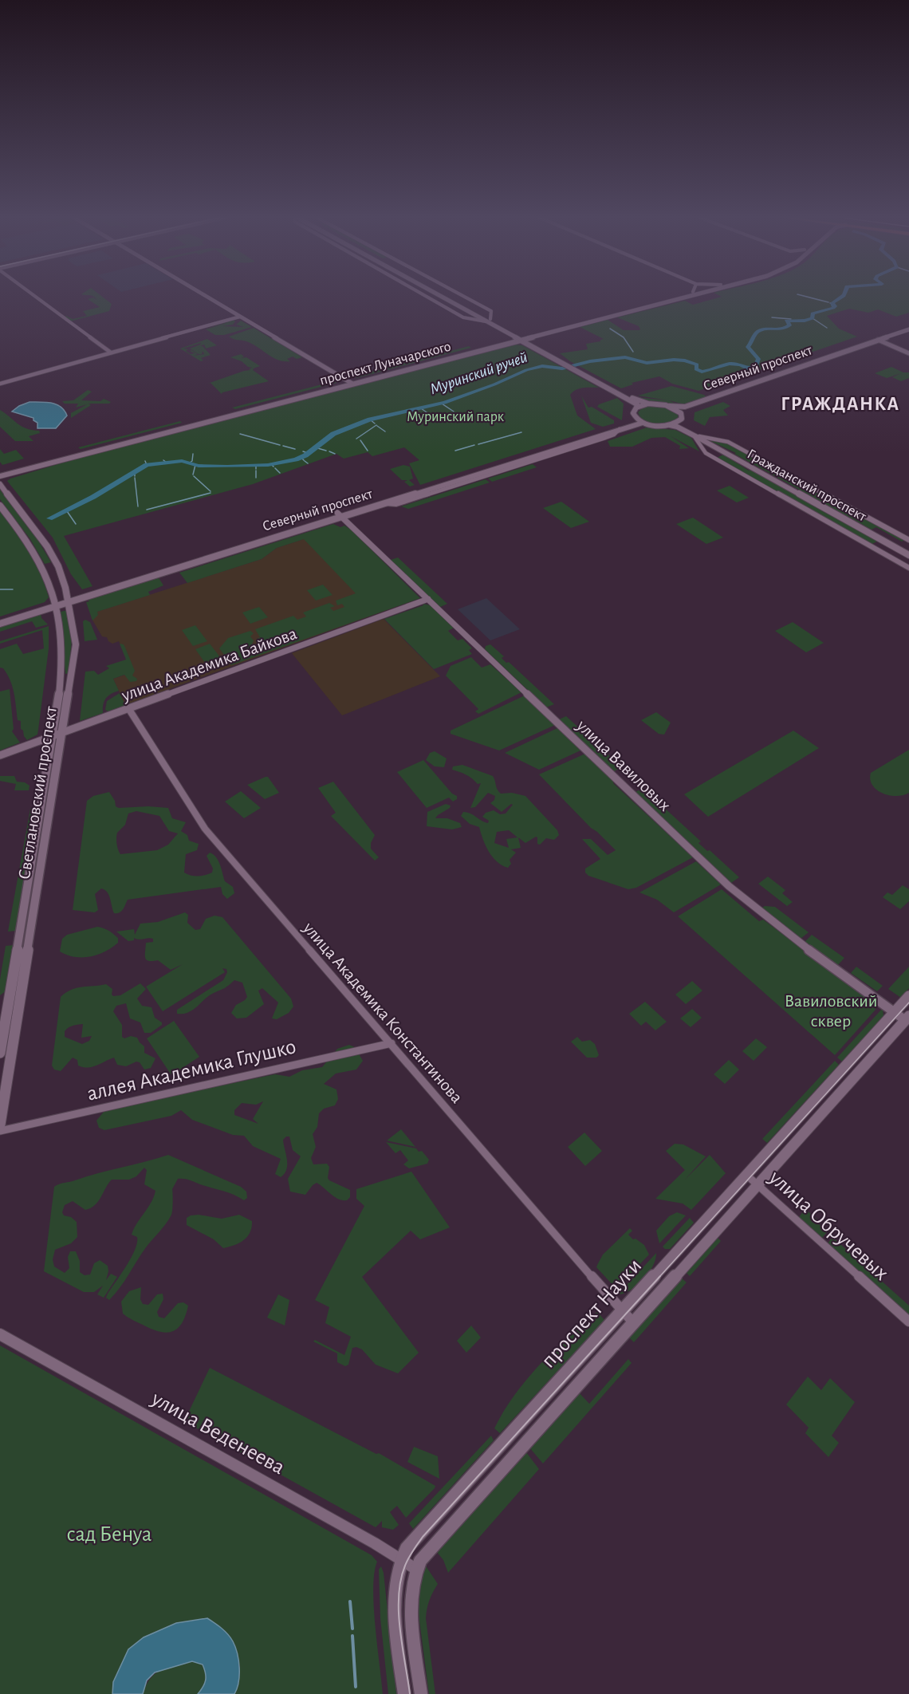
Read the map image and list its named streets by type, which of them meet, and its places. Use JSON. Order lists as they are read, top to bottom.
{
  "streets": {
    "main road": [
      "проспект Луначарского",
      "Северный проспект",
      "Гражданский проспект",
      "Светлановский проспект",
      "проспект Науки"
    ],
    "street": [
      "улица Академика Байкова",
      "улица Вавиловых",
      "улица Академика Константинова",
      "аллея Академика Глушко",
      "улица Обручевых",
      "улица Веденеева"
    ]
  },
  "crossings": [
    ["Северный проспект", "улица Вавиловых"],
    ["Северный проспект", "Светлановский проспект"],
    ["улица Академика Байкова", "улица Вавиловых"],
    ["улица Академика Байкова", "Светлановский проспект"],
    ["улица Академика Байкова", "улица Академика Константинова"],
    ["улица Вавиловых", "проспект Науки"],
    ["улица Академика Константинова", "аллея Академика Глушко"],
    ["улица Академика Константинова", "проспект Науки"],
    ["улица Обручевых", "проспект Науки"],
    ["проспект Науки", "улица Веденеева"]
  ],
  "districts": ["ГРАЖДАНКА"],
  "water": ["Муринский ручей"],
  "parks": ["Муринский парк", "Вавиловский сквер", "сад Бенуа"]
}
